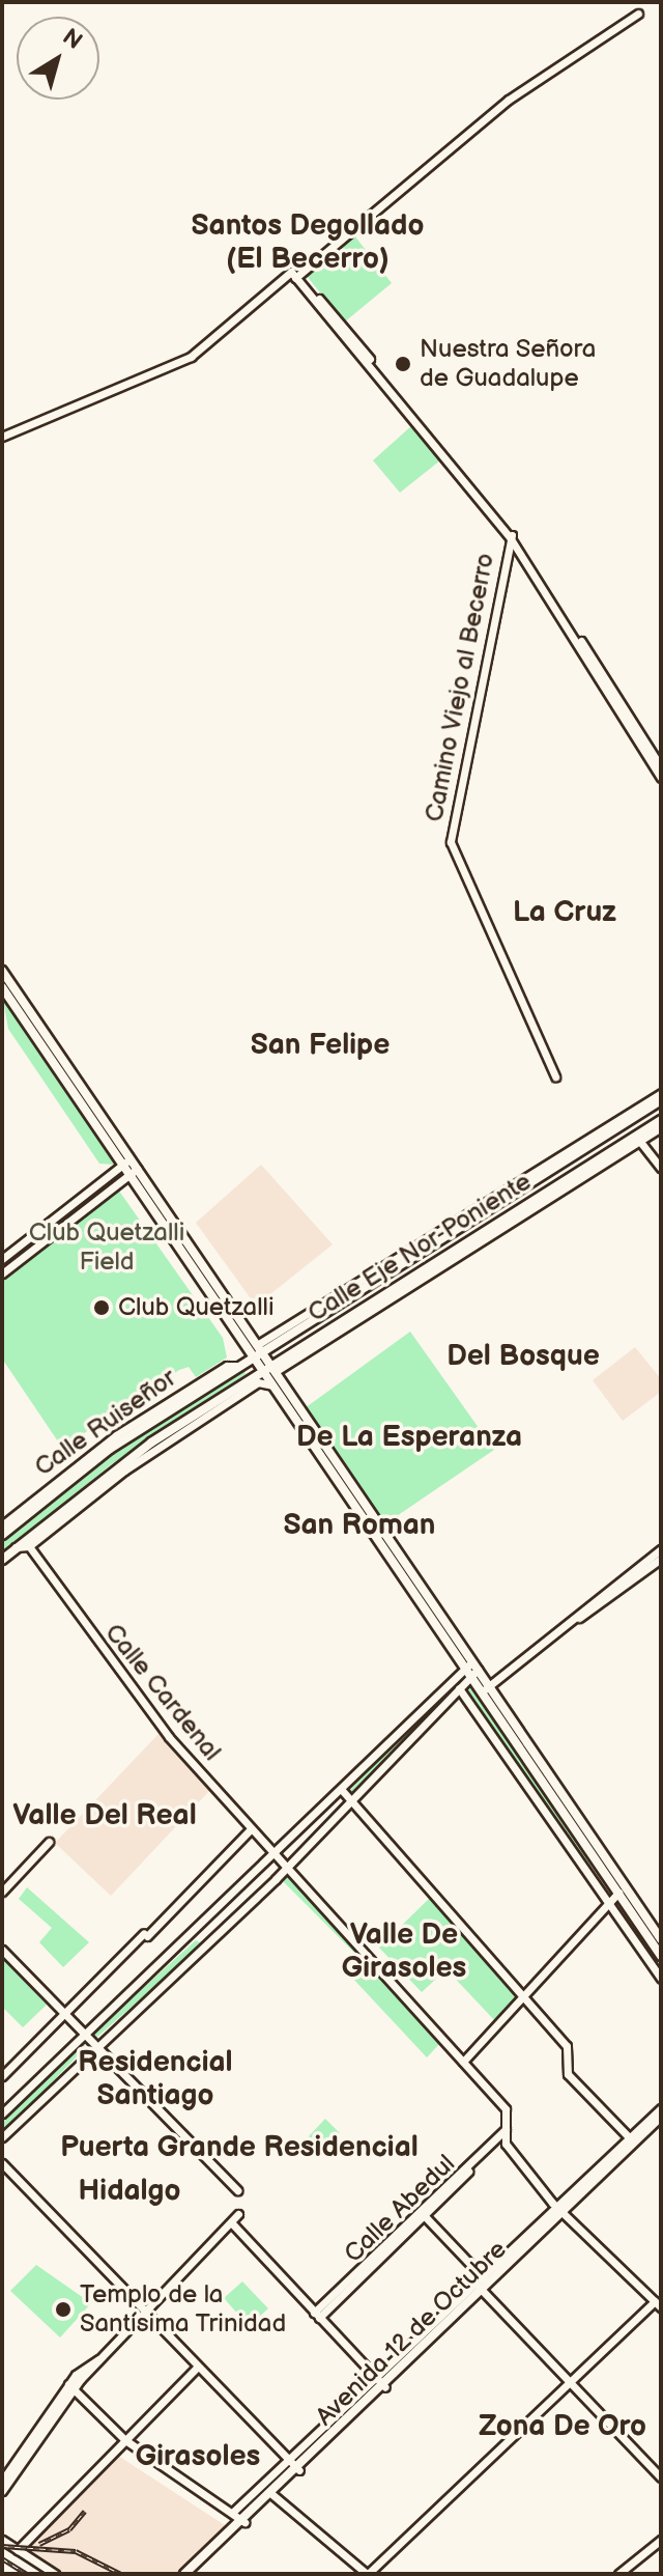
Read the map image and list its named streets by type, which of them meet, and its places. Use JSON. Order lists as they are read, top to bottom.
{
  "streets": {
    "main road": ["Calle Eje Nor-Poniente", "Avenida 12 de Octubre"],
    "street": [
      "Camino Viejo al Becerro",
      "Calle Ruiseñor",
      "Calle Cardenal",
      "Calle Abedul"
    ]
  },
  "crossings": [
    ["Calle Eje Nor-Poniente", "Calle Ruiseñor"],
    ["Calle Cardenal", "Calle Abedul"],
    ["Calle Cardenal", "Avenida 12 de Octubre"]
  ],
  "districts": [
    "Santos Degollado (El Becerro)",
    "La Cruz",
    "San Felipe",
    "Del Bosque",
    "De La Esperanza",
    "San Roman",
    "Valle Del Real",
    "Valle De Girasoles",
    "Residencial Santiago",
    "Puerta Grande Residencial",
    "Hidalgo",
    "Zona De Oro",
    "Girasoles"
  ],
  "parks": ["Club Quetzalli Field"],
  "places": ["Nuestra Señora de Guadalupe", "Club Quetzalli", "Templo de la Santísima Trinidad"],
  "north": "top right"
}
